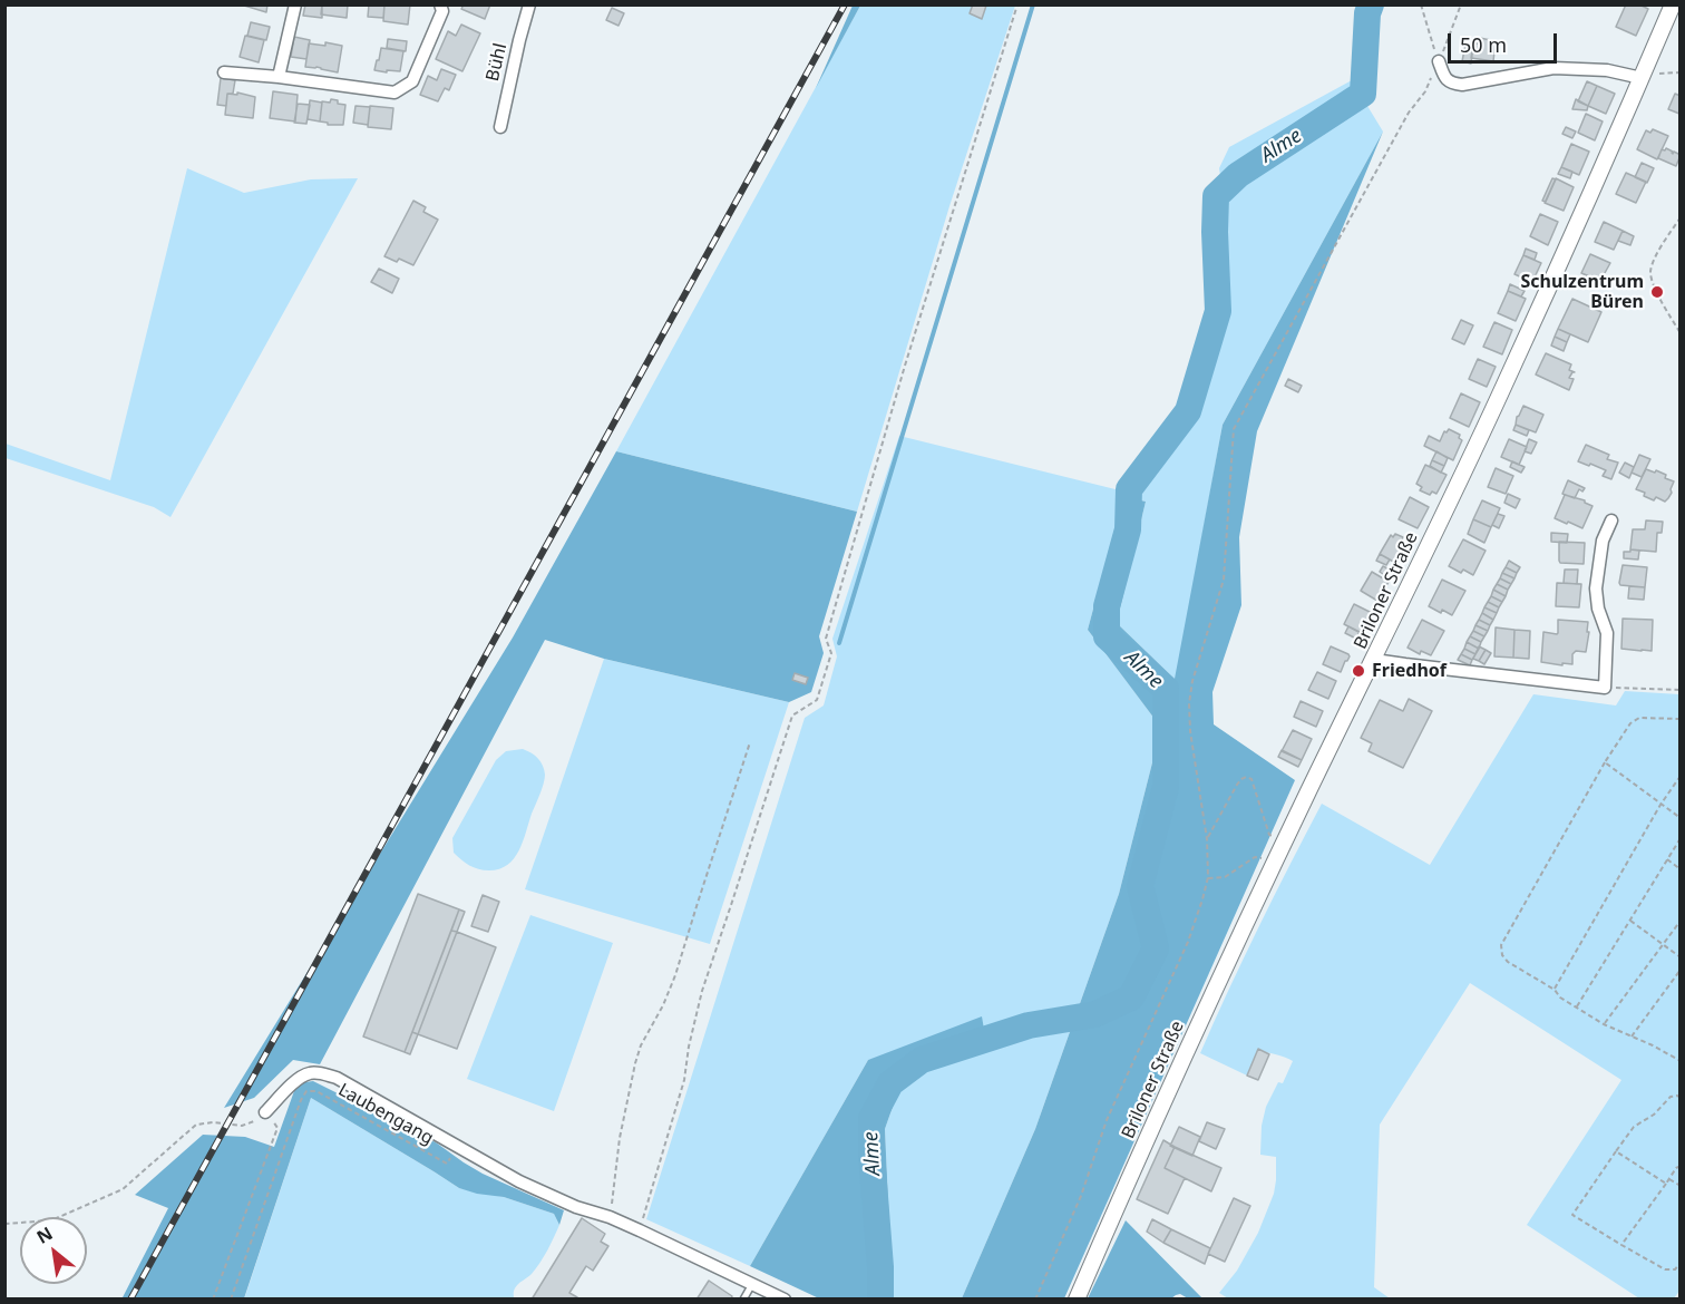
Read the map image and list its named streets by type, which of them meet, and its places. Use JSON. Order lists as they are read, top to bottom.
{
  "streets": {
    "main road": ["Briloner Straße"],
    "street": ["Bühl"],
    "path": ["Laubengang"]
  },
  "water": ["Alme"],
  "places": ["Schulzentrum Büren", "Friedhof"],
  "scale_bar": "50 m",
  "north": "top left"
}
